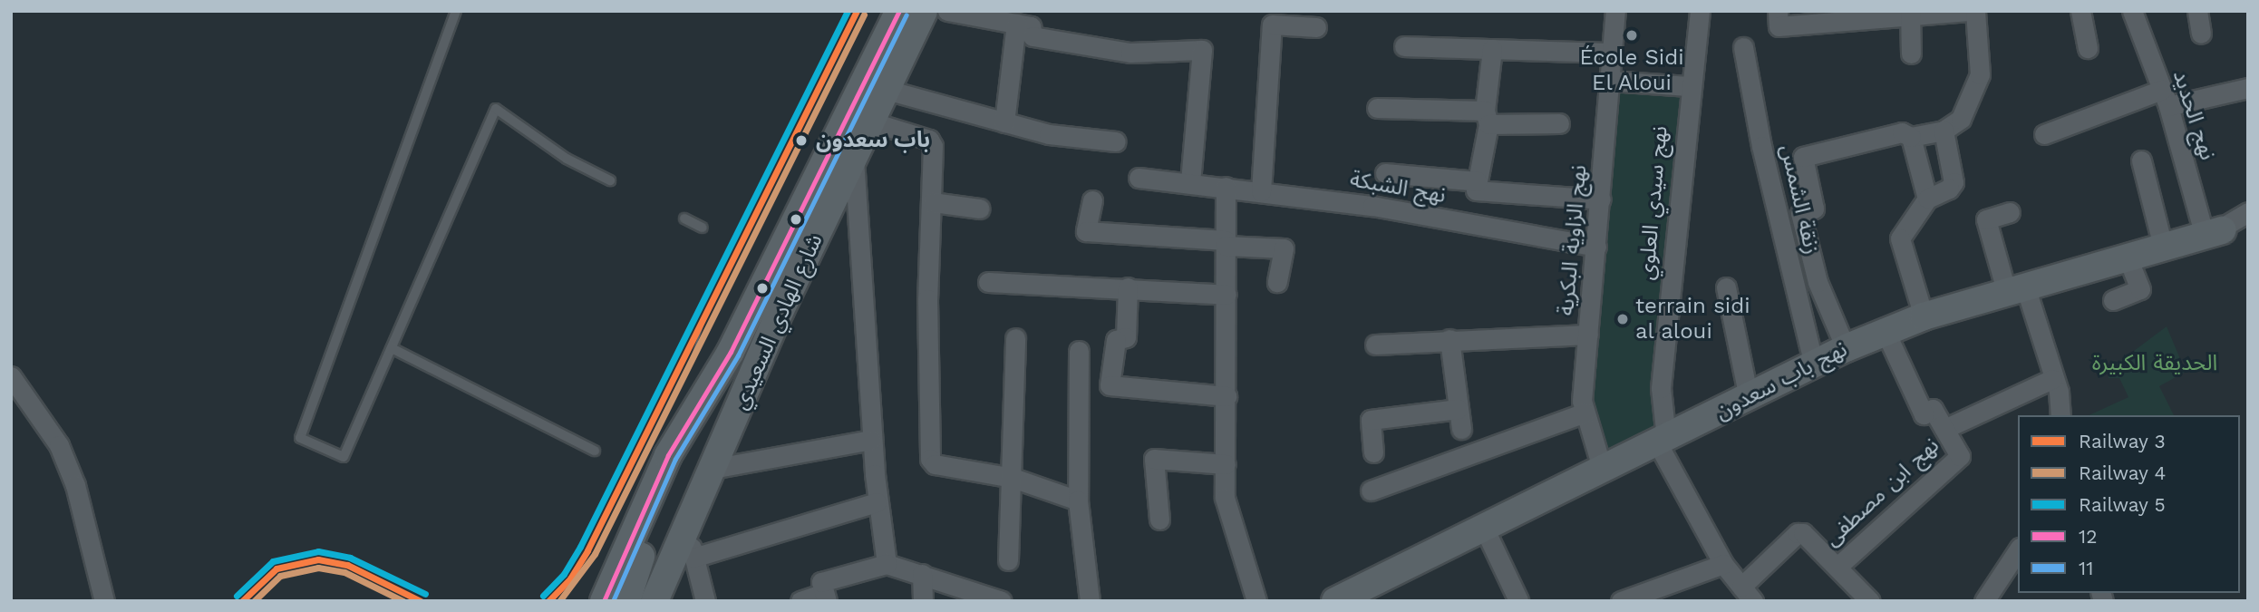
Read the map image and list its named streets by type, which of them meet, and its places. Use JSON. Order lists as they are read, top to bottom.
{
  "streets": {
    "main road": ["شارع الهادي السعيدي", "نهج باب سعدون"],
    "street": [
      "نهج الحديد",
      "نهج الشبكة",
      "زنقة الشمس",
      "نهج سيدي العلوي",
      "نهج الزاوية البكرية",
      "نهج ابن مصطفى"
    ]
  },
  "crossings": [
    ["نهج الحديد", "نهج باب سعدون"],
    ["نهج الشبكة", "نهج الزاوية البكرية"],
    ["زنقة الشمس", "نهج باب سعدون"],
    ["نهج سيدي العلوي", "نهج باب سعدون"],
    ["نهج الزاوية البكرية", "نهج باب سعدون"],
    ["نهج باب سعدون", "نهج ابن مصطفى"]
  ],
  "parks": ["الحديقة الكبيرة"],
  "places": ["École Sidi El Aloui", "باب سعدون", "terrain sidi al aloui"],
  "lines": [
    "rail line 3",
    "rail line 5",
    "transit line 12",
    "rail line 4",
    "transit line 11"
  ],
  "legend": [
    "Railway 3",
    "Railway 4",
    "Railway 5",
    "12",
    "11"
  ]
}
